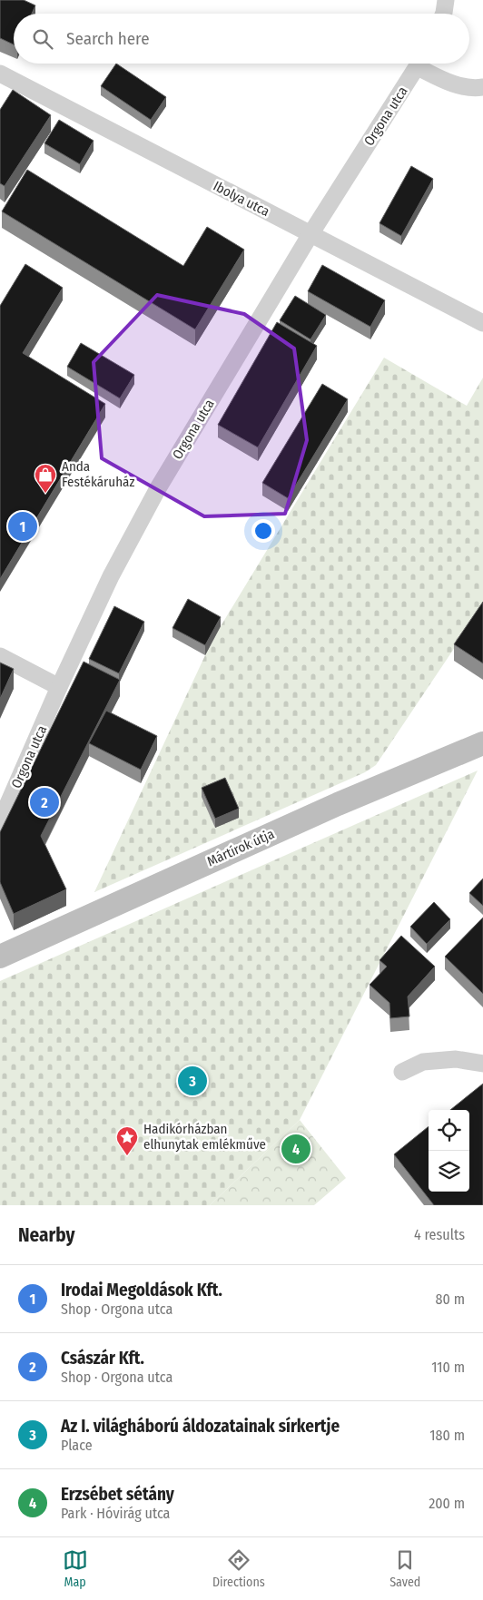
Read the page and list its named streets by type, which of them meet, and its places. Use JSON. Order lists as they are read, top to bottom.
{
  "streets": {
    "street": ["Orgona utca", "Ibolya utca", "Mártírok útja"]
  },
  "crossings": [
    ["Orgona utca", "Ibolya utca"]
  ],
  "places": {
    "shop": ["Anda Festékáruház"],
    "place": ["Hadikórházban elhunytak emlékműve"]
  },
  "page": {
    "search": "Search here",
    "pins": [
      "1",
      "2",
      "3",
      "4"
    ],
    "heading": ["Nearby", "4 results"],
    "list": [
      {
        "mark": "1",
        "name": "Irodai Megoldások Kft.",
        "note": "Shop · Orgona utca",
        "value": "80 m"
      },
      {
        "mark": "2",
        "name": "Császár Kft.",
        "note": "Shop · Orgona utca",
        "value": "110 m"
      },
      {
        "mark": "3",
        "name": "Az I. világháború áldozatainak sírkertje",
        "note": "Place",
        "value": "180 m"
      },
      {
        "mark": "4",
        "name": "Erzsébet sétány",
        "note": "Park · Hóvirág utca",
        "value": "200 m"
      }
    ],
    "nav": ["Map", "Directions", "Saved"]
  }
}
